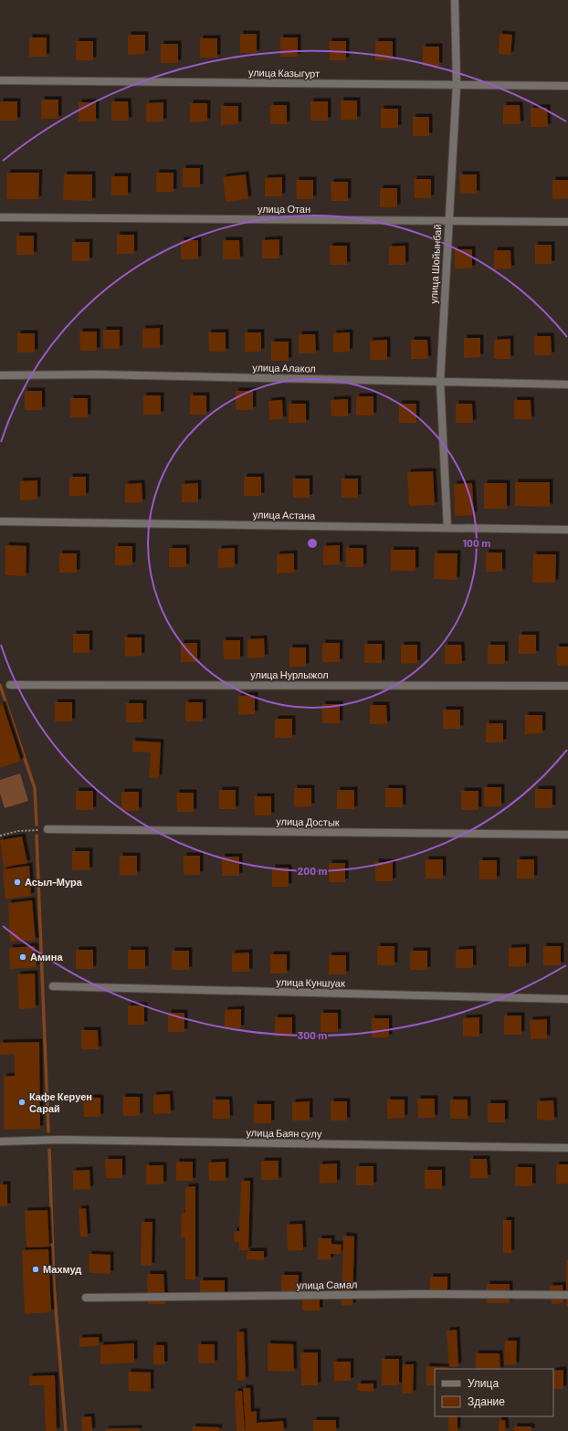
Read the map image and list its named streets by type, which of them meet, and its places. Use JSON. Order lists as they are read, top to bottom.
{
  "streets": {
    "street": [
      "улица Казыгурт",
      "улица Отан",
      "улица Шойынбай",
      "улица Алакол",
      "улица Астана",
      "улица Нурлыжол",
      "улица Достык",
      "улица Куншуак",
      "улица Баян сулу",
      "улица Самал"
    ]
  },
  "crossings": [
    ["улица Казыгурт", "улица Шойынбай"],
    ["улица Отан", "улица Шойынбай"],
    ["улица Шойынбай", "улица Алакол"],
    ["улица Шойынбай", "улица Астана"]
  ],
  "places": [
    "Асыл-Мура",
    "Амина",
    "Кафе Керуен Сарай",
    "Махмуд"
  ],
  "legend": ["Улица", "Здание"],
  "rings": ["100 m", "200 m", "300 m"]
}
